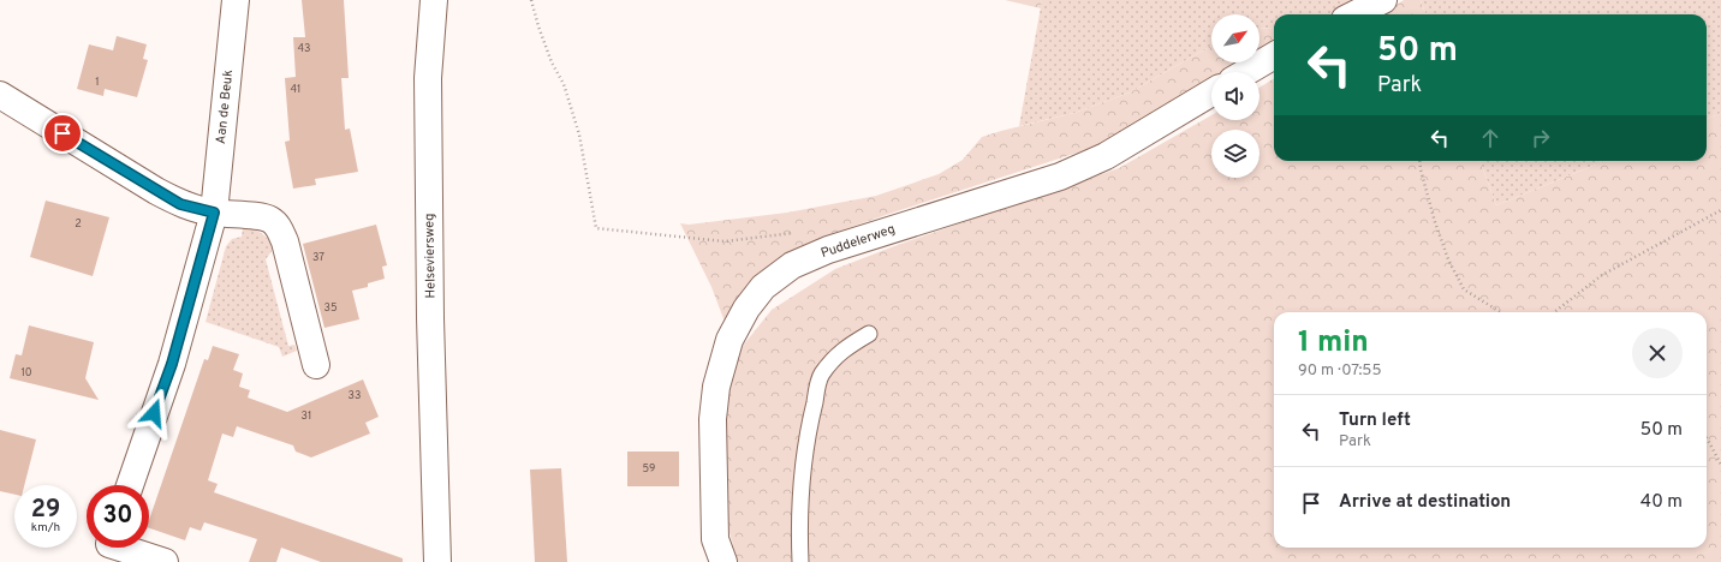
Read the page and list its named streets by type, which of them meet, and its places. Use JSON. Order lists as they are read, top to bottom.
{
  "streets": {
    "street": ["Aan de Beuk", "Puddelerweg", "Helseviersweg"]
  },
  "house_numbers": [
    "43",
    "1",
    "41",
    "2",
    "37",
    "35",
    "10",
    "33",
    "31",
    "59"
  ],
  "north": "top right",
  "page": {
    "turn": ["50 m", "Park"],
    "heading": ["1 min", "90 m · 07:55"],
    "list": [
      {
        "name": "Turn left",
        "note": "Park",
        "value": "50 m"
      },
      {
        "name": "Arrive at destination",
        "value": "40 m"
      }
    ],
    "speed": "29 km/h",
    "limit": "30"
  }
}
